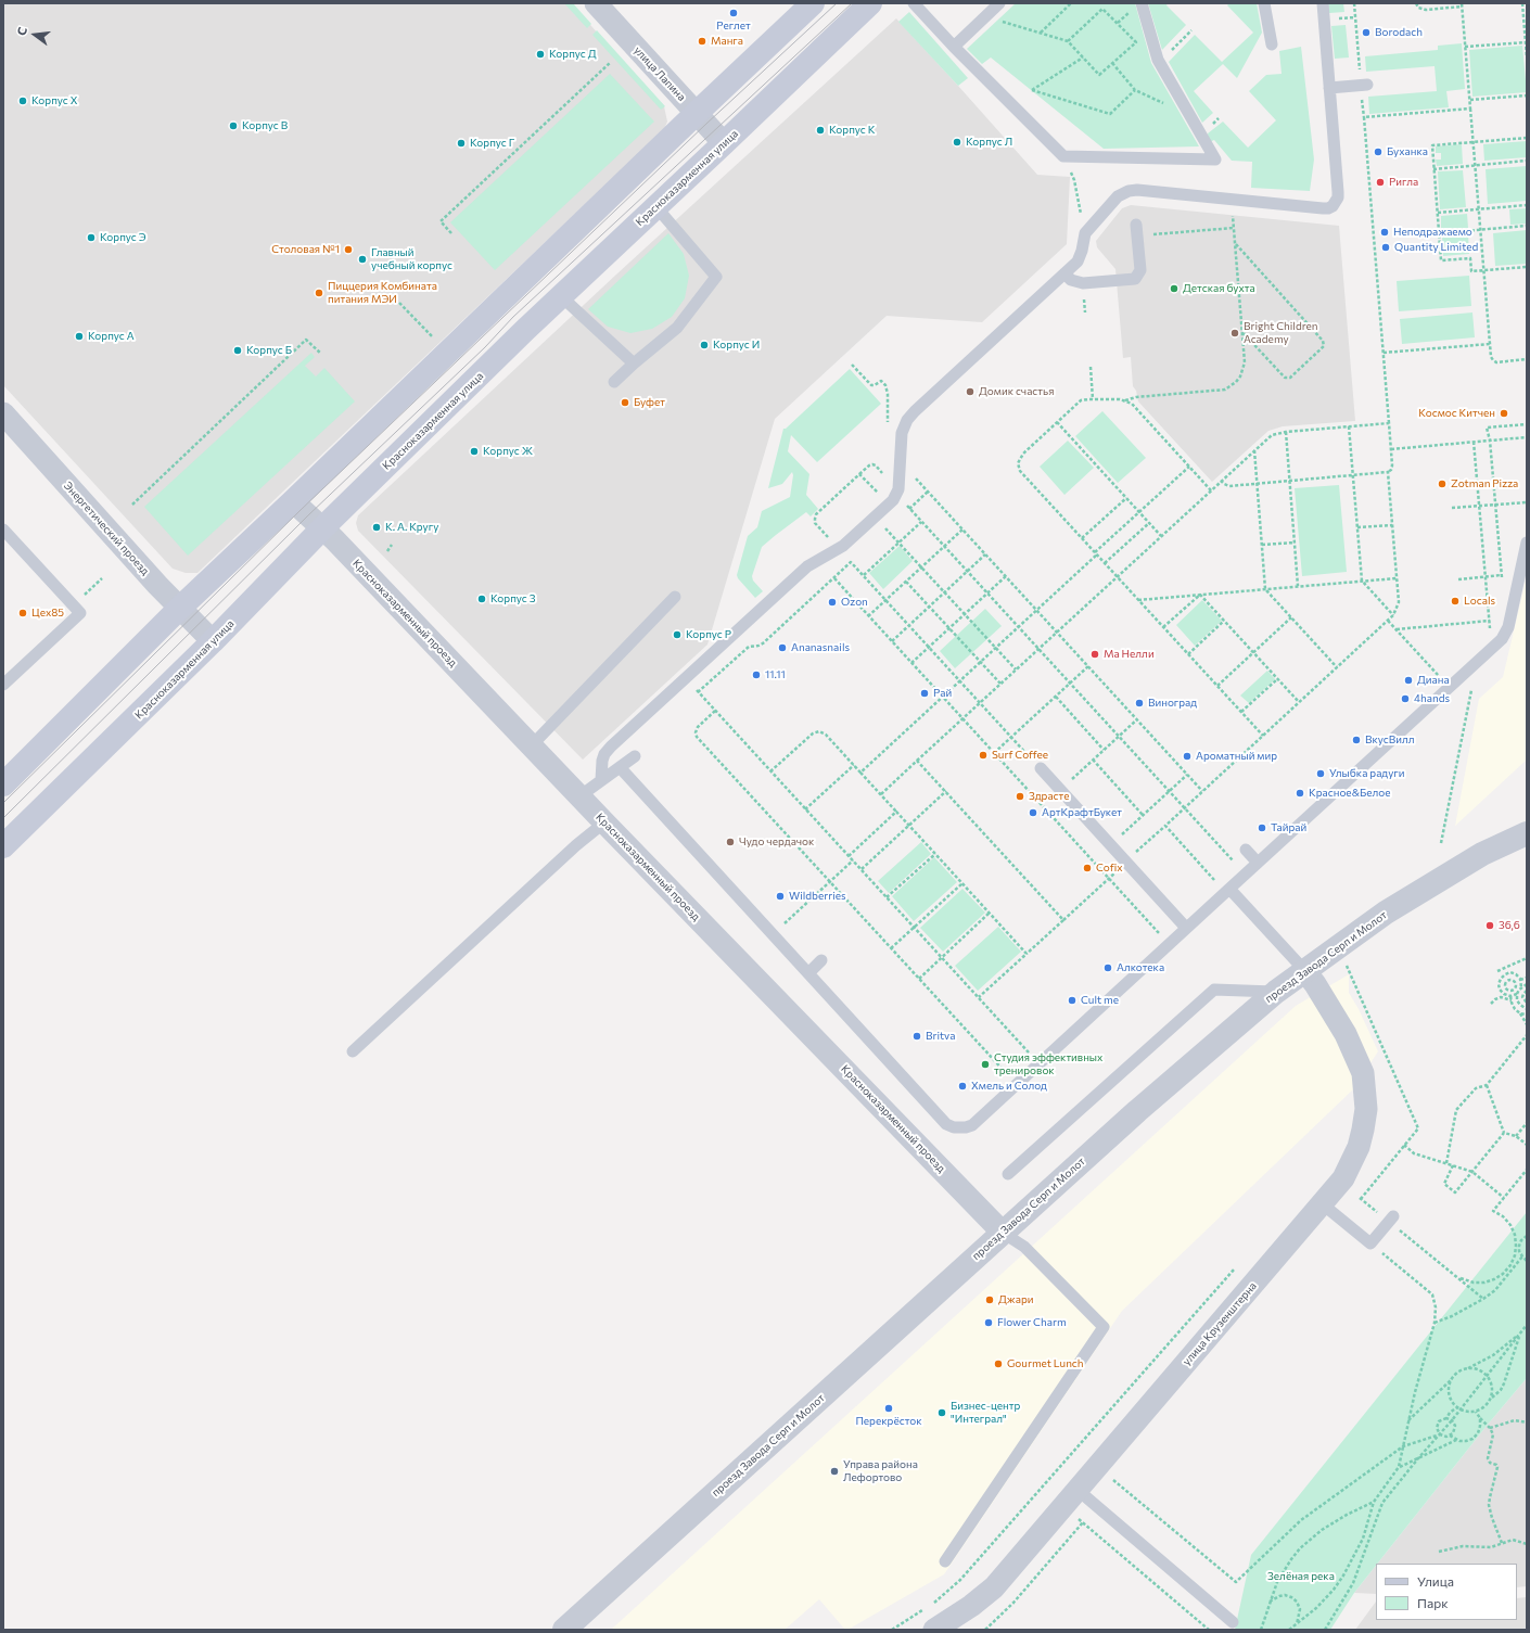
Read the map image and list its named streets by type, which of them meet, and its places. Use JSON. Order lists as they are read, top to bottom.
{
  "streets": {
    "main road": ["Красноказарменная улица"],
    "street": [
      "улица Лапина",
      "Энергетический проезд",
      "Красноказарменный проезд",
      "проезд Завода Серп и Молот",
      "улица Крузенштерна"
    ]
  },
  "crossings": [
    ["улица Лапина", "Красноказарменная улица"],
    ["Красноказарменная улица", "Энергетический проезд"],
    ["Красноказарменная улица", "Красноказарменный проезд"],
    ["Красноказарменный проезд", "проезд Завода Серп и Молот"],
    ["проезд Завода Серп и Молот", "улица Крузенштерна"]
  ],
  "parks": ["Зелёная река"],
  "places": [
    "Реглет",
    "Borodach",
    "Манга",
    "Корпус Д",
    "Корпус Х",
    "Корпус В",
    "Корпус К",
    "Корпус Л",
    "Корпус Г",
    "Буханка",
    "Ригла",
    "Неподражаемо",
    "Корпус Э",
    "Quantity Limited",
    "Столовая №1",
    "Главный учебный корпус",
    "Детская бухта",
    "Пиццерия Комбината питания МЭИ",
    "Bright Children Academy",
    "Корпус А",
    "Корпус И",
    "Корпус Б",
    "Домик счастья",
    "Буфет",
    "Космос Китчен",
    "Корпус Ж",
    "Zotman Pizza",
    "К. А. Кругу",
    "Корпус З",
    "Locals",
    "Ozon",
    "Цех85",
    "Корпус Р",
    "Ananasnails",
    "Ма Нелли",
    "11.11",
    "Диана",
    "Рай",
    "4hands",
    "Виноград",
    "ВкусВилл",
    "Surf Coffee",
    "Ароматный мир",
    "Улыбка радуги",
    "Красное&Белое",
    "Здрасте",
    "АртКрафтБукет",
    "Тайрай",
    "Чудо чердачок",
    "Cofix",
    "Wildberries",
    "36,6",
    "Алкотека",
    "Cult me",
    "Britva",
    "Студия эффективных тренировок",
    "Хмель и Солод",
    "Джари",
    "Flower Charm",
    "Gourmet Lunch",
    "Перекрёсток",
    "Бизнес-центр \"Интеграл\"",
    "Управа района Лефортово"
  ],
  "legend": ["Улица", "Парк"],
  "north": "left"
}
